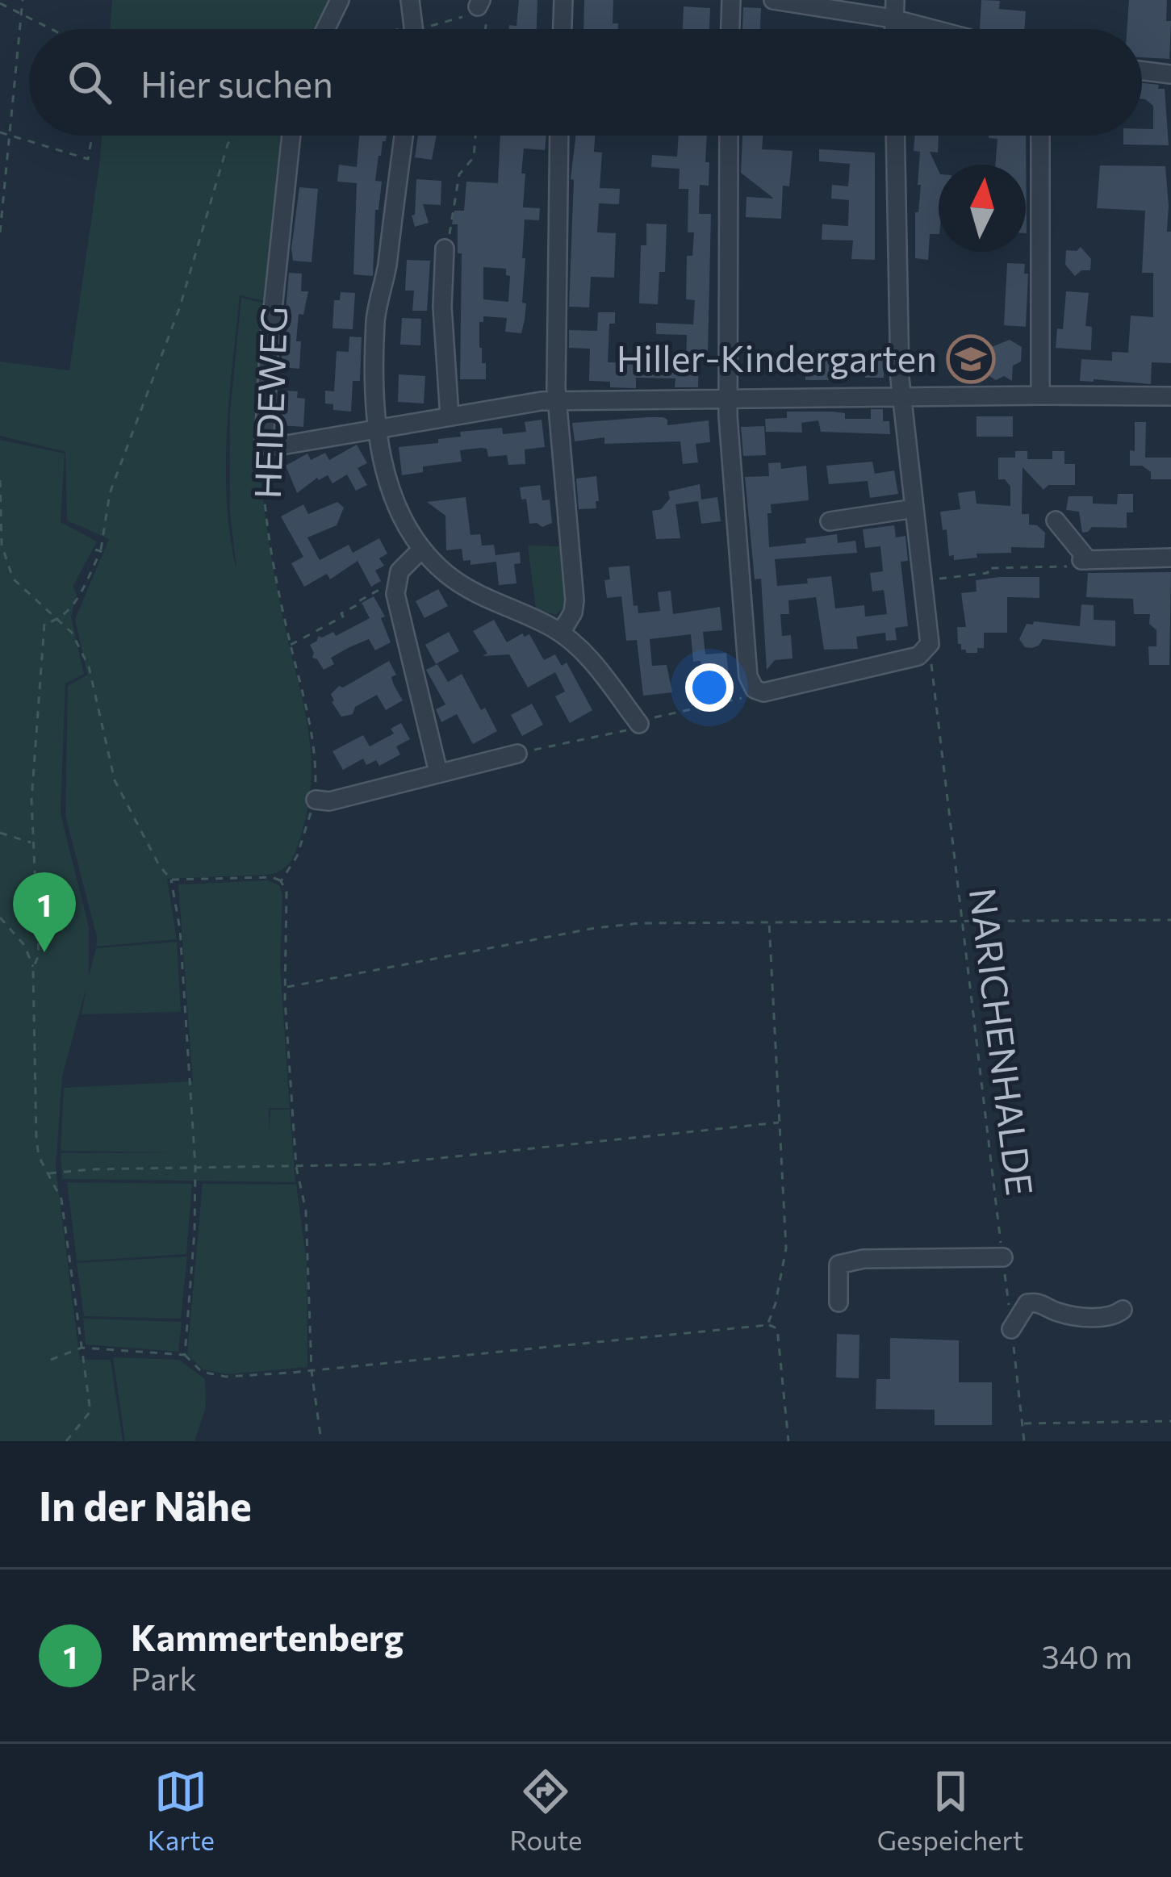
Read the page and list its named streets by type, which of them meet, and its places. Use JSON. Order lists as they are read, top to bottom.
{
  "streets": {
    "street": ["HEIDEWEG"],
    "path": ["NARICHENHALDE"]
  },
  "places": {
    "school or university": ["Hiller-Kindergarten"]
  },
  "north": "top",
  "page": {
    "search": "Hier suchen",
    "pins": "1",
    "heading": "In der Nähe",
    "list": [
      {
        "mark": "1",
        "name": "Kammertenberg",
        "note": "Park",
        "value": "340 m"
      }
    ],
    "nav": ["Karte", "Route", "Gespeichert"]
  }
}
